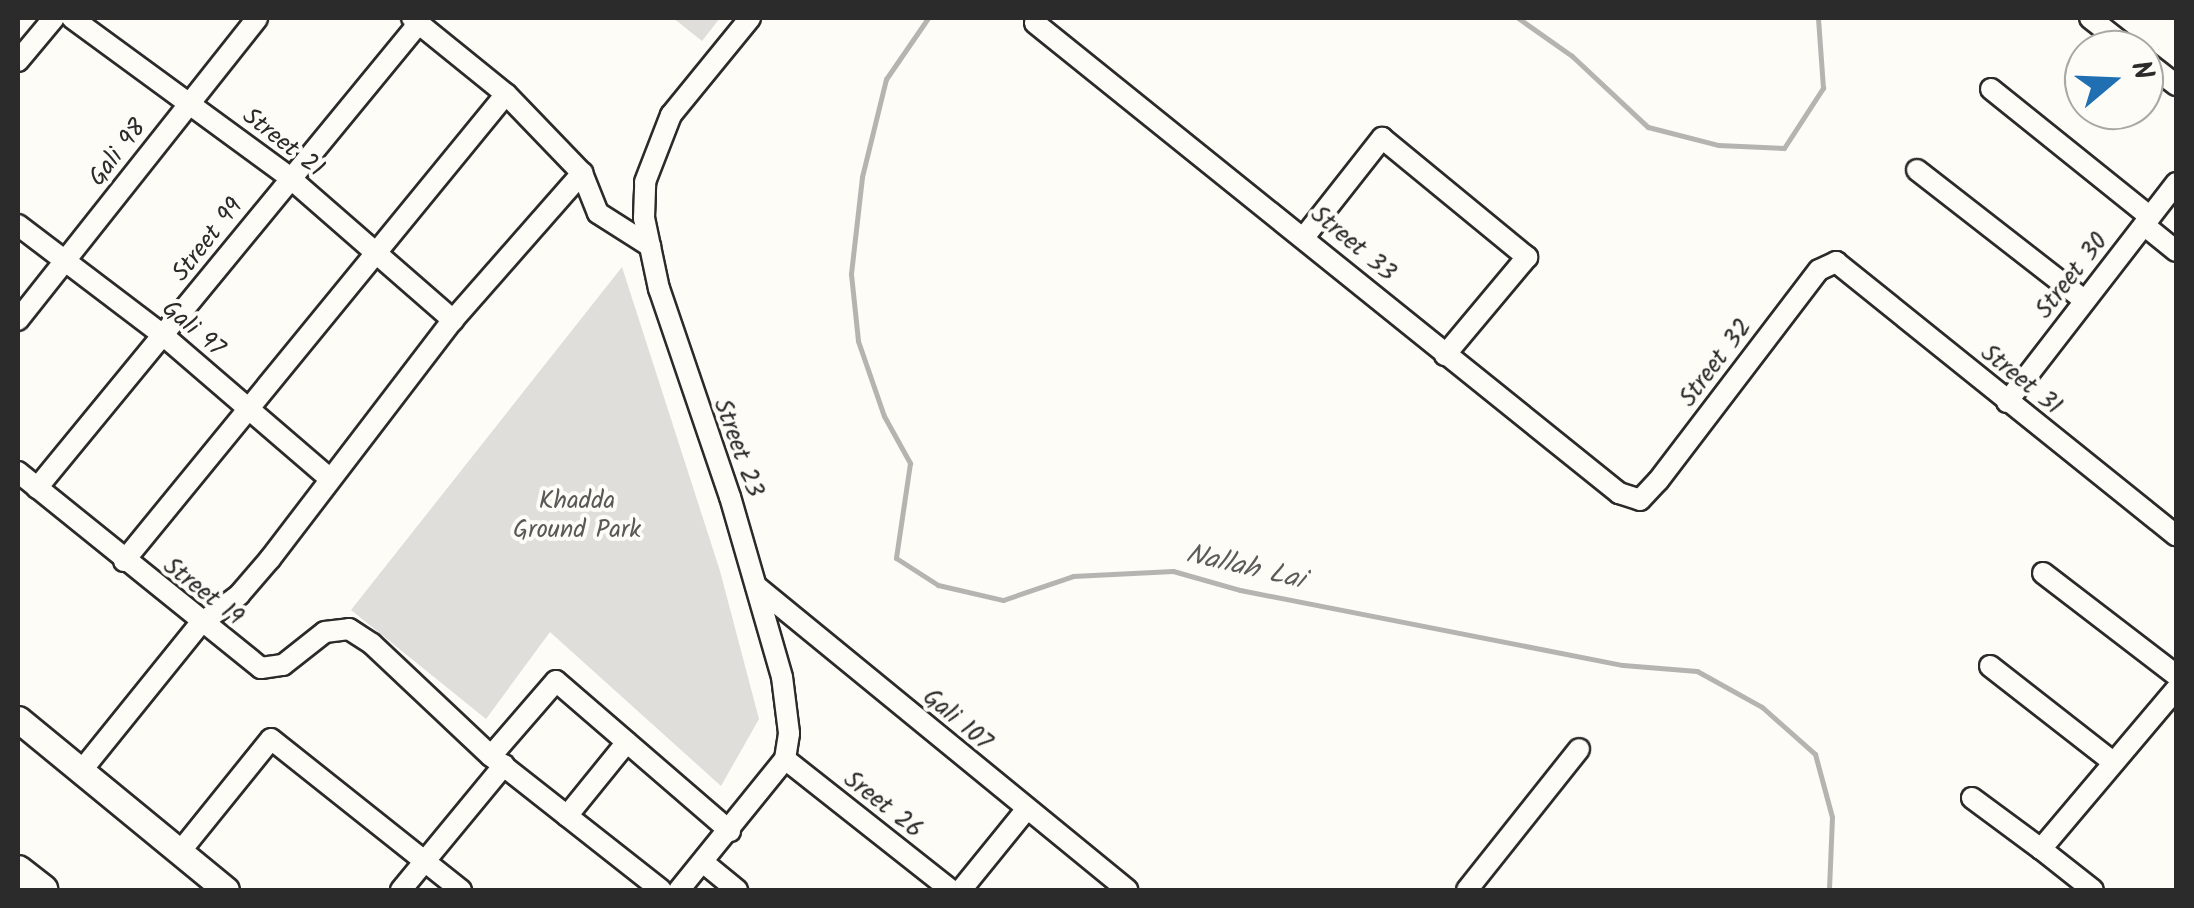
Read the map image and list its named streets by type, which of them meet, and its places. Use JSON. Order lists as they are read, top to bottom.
{
  "streets": {
    "street": [
      "Street 21",
      "Gali 98",
      "Street 99",
      "Street 33",
      "Street 30",
      "Gali 97",
      "Street 32",
      "Street 31",
      "Street 23",
      "Street 19",
      "Gali 107",
      "Sreet 26"
    ]
  },
  "crossings": [
    ["Street 21", "Gali 98"],
    ["Street 21", "Street 99"],
    ["Gali 98", "Gali 97"],
    ["Street 99", "Gali 97"],
    ["Street 99", "Street 19"],
    ["Street 33", "Street 32"],
    ["Street 30", "Street 31"],
    ["Street 32", "Street 31"],
    ["Street 23", "Gali 107"],
    ["Street 23", "Sreet 26"]
  ],
  "water": ["Nallah Lai"],
  "parks": ["Khadda Ground Park"],
  "north": "right"
}
